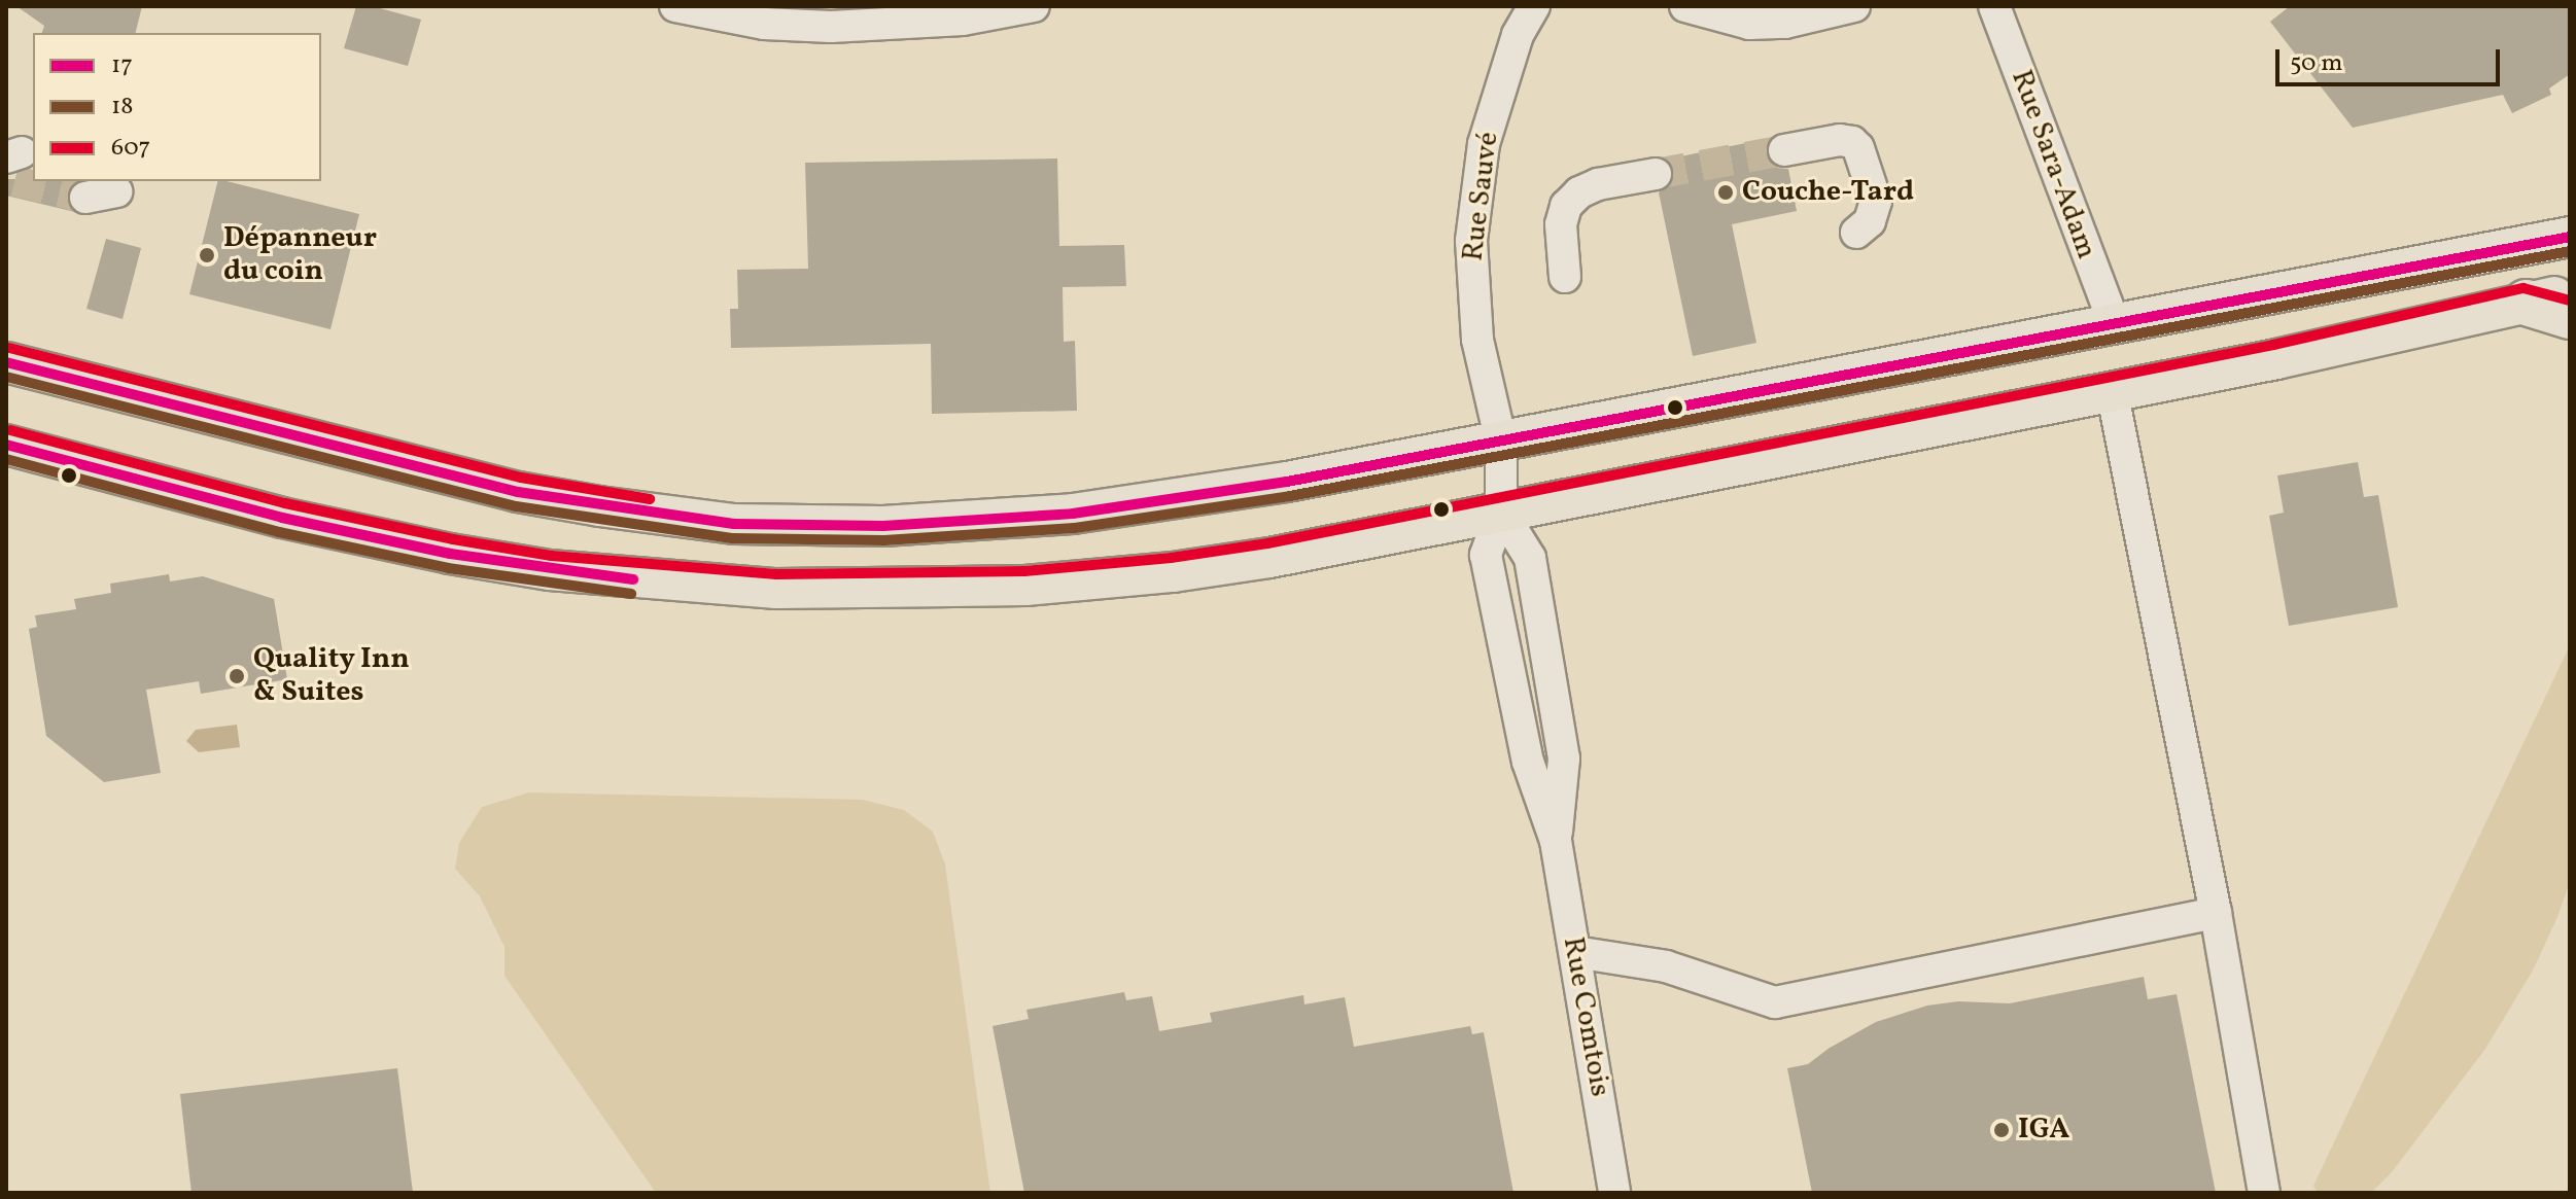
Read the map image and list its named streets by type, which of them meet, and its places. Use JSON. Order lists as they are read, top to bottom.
{
  "streets": {
    "street": ["Rue Sara-Adam", "Rue Sauvé", "Rue Comtois"]
  },
  "crossings": [
    ["Rue Sauvé", "Rue Comtois"]
  ],
  "places": [
    "Couche-Tard",
    "Dépanneur du coin",
    "Quality Inn & Suites",
    "IGA"
  ],
  "lines": ["transit line 17", "transit line 18", "transit line 607"],
  "legend": ["17", "18", "607"],
  "scale_bar": "50 m"
}
